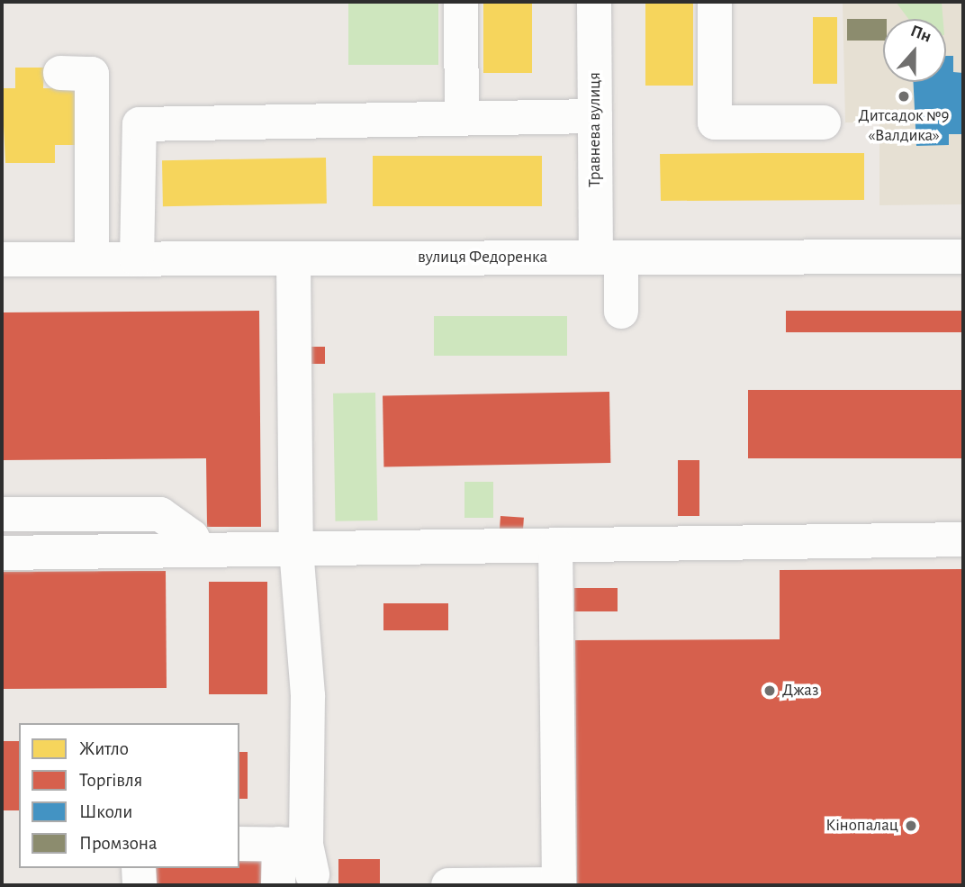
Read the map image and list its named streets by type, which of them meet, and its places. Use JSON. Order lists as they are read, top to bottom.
{
  "streets": {
    "street": ["Травнева вулиця", "вулиця Федоренка"]
  },
  "crossings": [
    ["Травнева вулиця", "вулиця Федоренка"]
  ],
  "places": ["Дитсадок №9 «Валдика»", "Джаз", "Кінопалац"],
  "legend": [
    "Житло",
    "Торгівля",
    "Школи",
    "Промзона"
  ],
  "north": "top"
}
